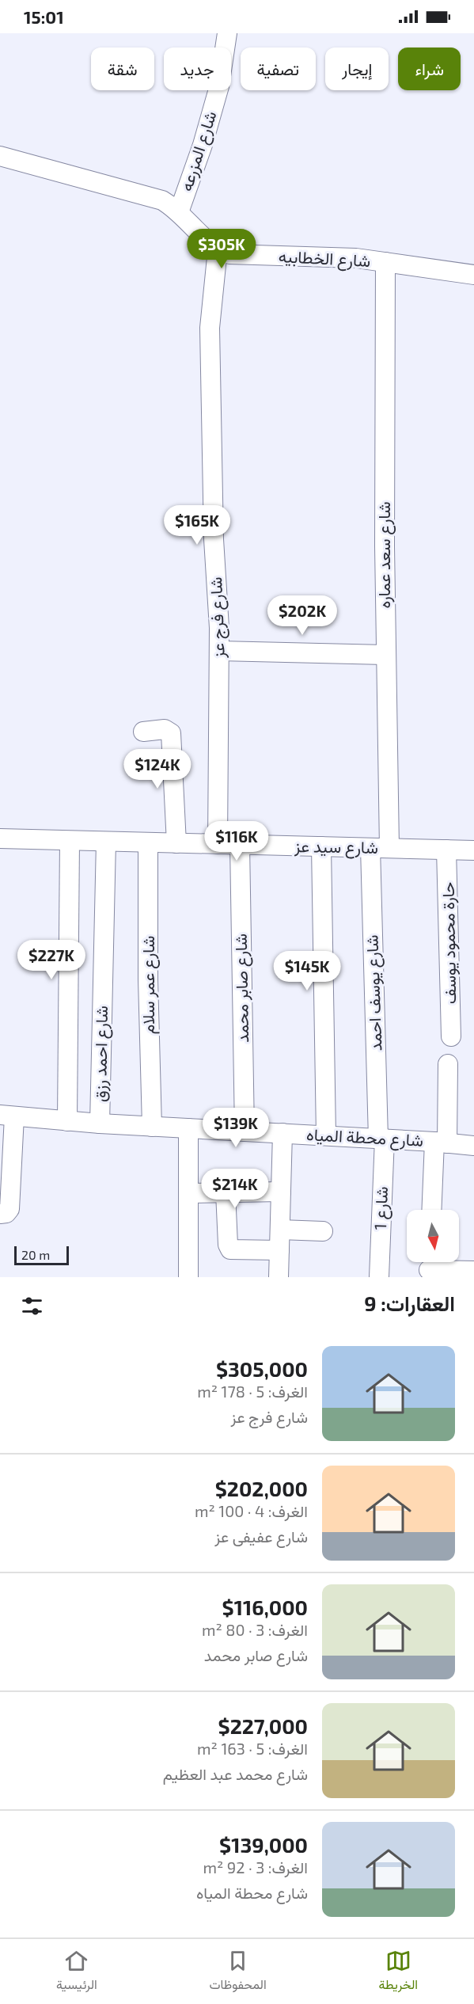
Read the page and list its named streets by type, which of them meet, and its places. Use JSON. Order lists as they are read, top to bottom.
{
  "streets": {
    "street": [
      "شارع المزرعه",
      "شارع الخطابيه",
      "شارع سعد عماره",
      "شارع فرج عز",
      "شارع سيد عز",
      "حارة محمود يوسف",
      "شارع عمر سلام",
      "شارع صابر محمد",
      "شارع يوسف احمد",
      "شارع احمد رزق",
      "شارع محطة المياه",
      "شارع 1"
    ]
  },
  "crossings": [
    ["شارع المزرعه", "شارع الخطابيه"],
    ["شارع الخطابيه", "شارع سعد عماره"],
    ["شارع الخطابيه", "شارع فرج عز"],
    ["شارع سعد عماره", "شارع سيد عز"],
    ["شارع فرج عز", "شارع سيد عز"],
    ["شارع سيد عز", "حارة محمود يوسف"],
    ["شارع سيد عز", "شارع عمر سلام"],
    ["شارع سيد عز", "شارع صابر محمد"],
    ["شارع سيد عز", "شارع يوسف احمد"],
    ["شارع سيد عز", "شارع احمد رزق"],
    ["شارع عمر سلام", "شارع محطة المياه"],
    ["شارع صابر محمد", "شارع محطة المياه"],
    ["شارع يوسف احمد", "شارع محطة المياه"],
    ["شارع يوسف احمد", "شارع 1"],
    ["شارع احمد رزق", "شارع محطة المياه"],
    ["شارع محطة المياه", "شارع 1"]
  ],
  "scale_bar": "20 m",
  "north": "bottom",
  "page": {
    "status": "15:01",
    "chip": [
      "شراء",
      "إيجار",
      "تصفية",
      "جديد",
      "شقة"
    ],
    "price": [
      "$305K",
      "$165K",
      "$202K",
      "$124K",
      "$116K",
      "$227K",
      "$145K",
      "$139K",
      "$214K"
    ],
    "scale": "20 m",
    "heading": "العقارات: 9",
    "list": [
      {
        "name": "$305,000",
        "note": "الغرف: 5 · 178 m² · شارع فرج عز"
      },
      {
        "name": "$202,000",
        "note": "الغرف: 4 · 100 m² · شارع عفيفى عز"
      },
      {
        "name": "$116,000",
        "note": "الغرف: 3 · 80 m² · شارع صابر محمد"
      },
      {
        "name": "$227,000",
        "note": "الغرف: 5 · 163 m² · شارع محمد عبد العظيم"
      },
      {
        "name": "$139,000",
        "note": "الغرف: 3 · 92 m² · شارع محطة المياه"
      }
    ],
    "tabs": ["الخريطة", "المحفوظات", "الرئيسية"]
  }
}
